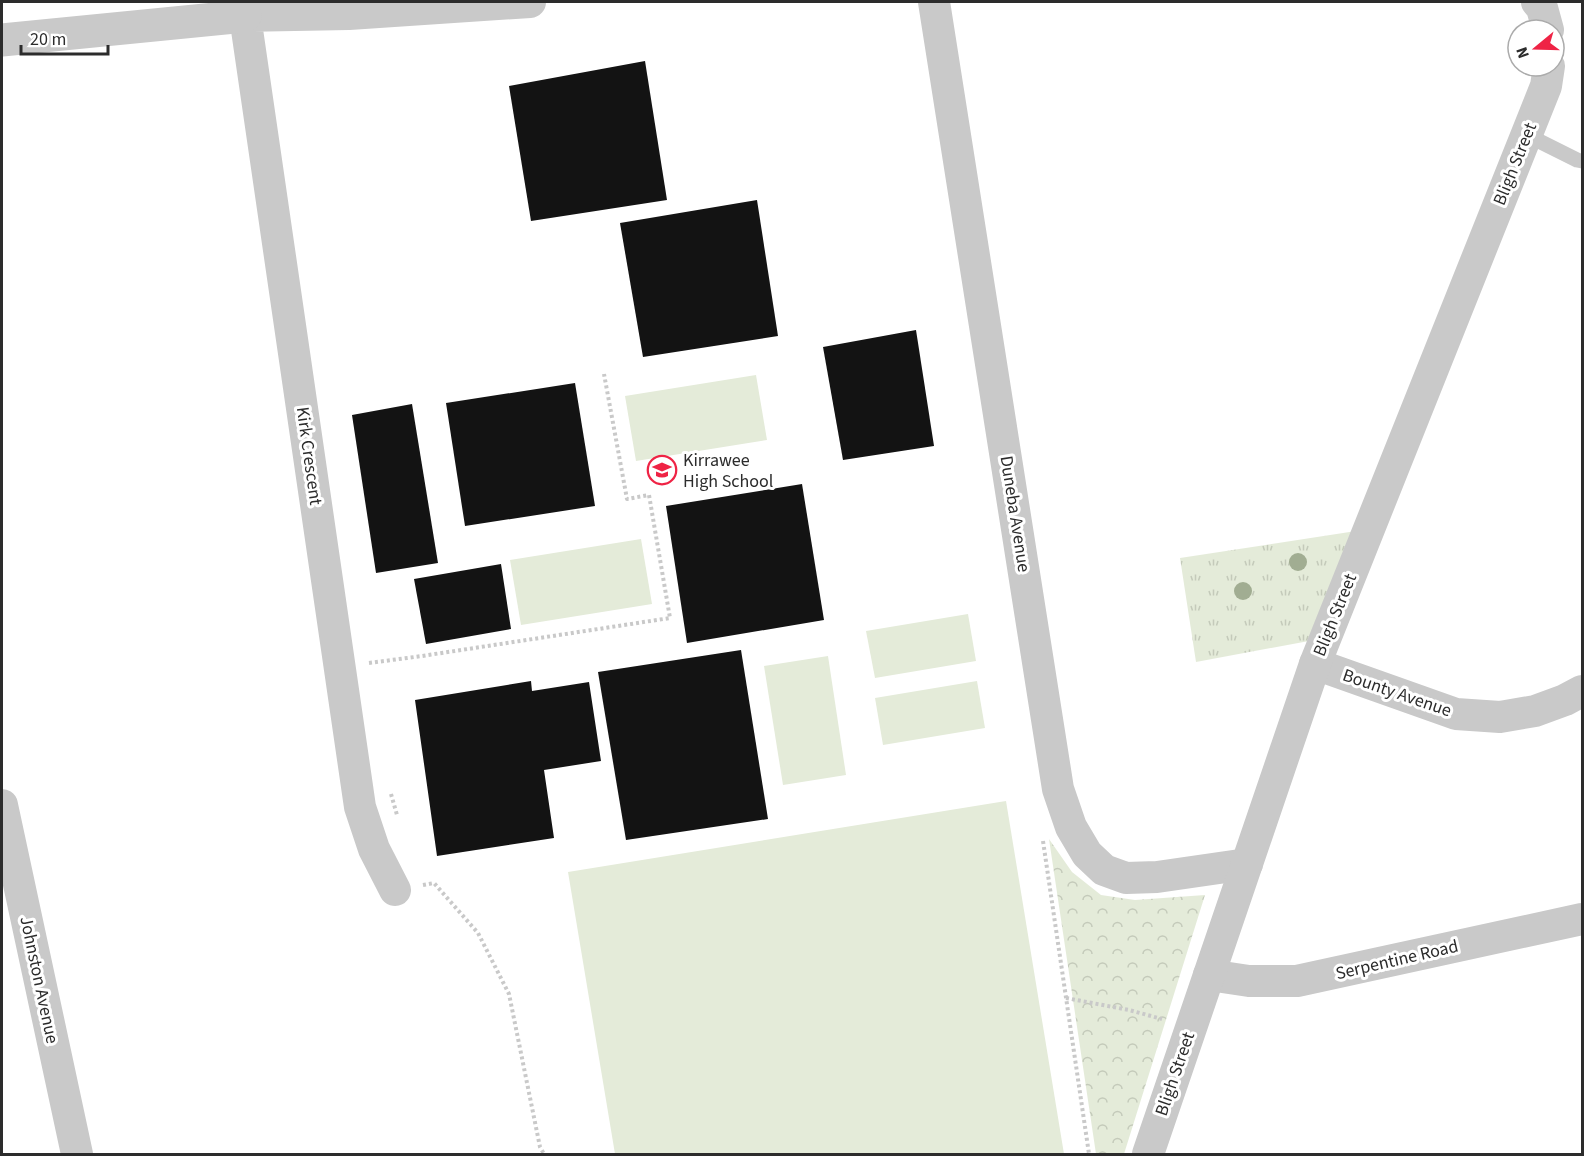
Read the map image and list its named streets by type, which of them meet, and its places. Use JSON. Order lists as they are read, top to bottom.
{
  "streets": {
    "street": [
      "Bligh Street",
      "Kirk Crescent",
      "Duneba Avenue",
      "Bounty Avenue",
      "Serpentine Road",
      "Johnston Avenue"
    ]
  },
  "crossings": [
    ["Bligh Street", "Duneba Avenue"],
    ["Bligh Street", "Bounty Avenue"],
    ["Bligh Street", "Serpentine Road"]
  ],
  "places": {
    "school or university": ["Kirrawee High School"]
  },
  "scale_bar": "20 m",
  "north": "left"
}
